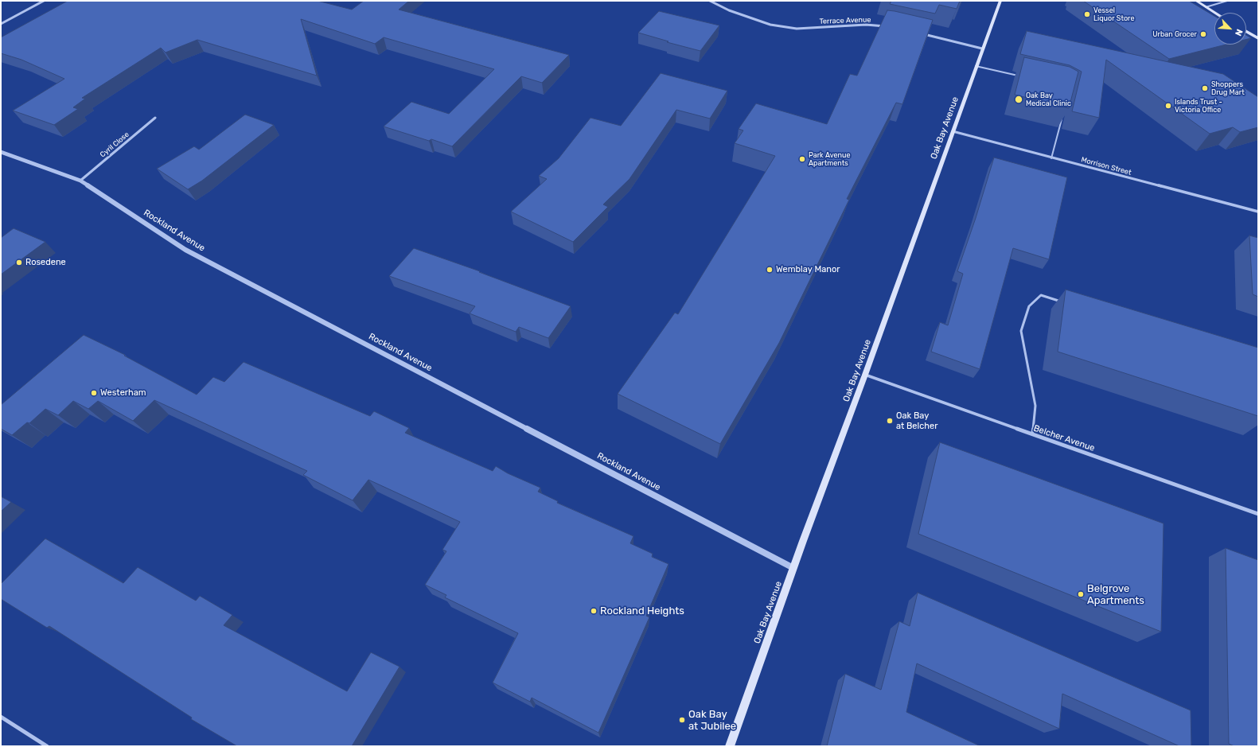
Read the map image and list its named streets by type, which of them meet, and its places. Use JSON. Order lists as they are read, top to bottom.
{
  "streets": {
    "main road": ["Oak Bay Avenue"],
    "street": [
      "Terrace Avenue",
      "Cyril Close",
      "Morrison Street",
      "Rockland Avenue",
      "Belcher Avenue"
    ]
  },
  "crossings": [
    ["Oak Bay Avenue", "Morrison Street"],
    ["Oak Bay Avenue", "Rockland Avenue"],
    ["Oak Bay Avenue", "Belcher Avenue"],
    ["Cyril Close", "Rockland Avenue"]
  ],
  "places": [
    "Vessel Liquor Store",
    "Urban Grocer",
    "Shoppers Drug Mart",
    "Oak Bay Medical Clinic",
    "Islands Trust - Victoria Office",
    "Park Avenue Apartments",
    "Rosedene",
    "Wemblay Manor",
    "Westerham",
    "Oak Bay at Belcher",
    "Belgrove Apartments",
    "Rockland Heights",
    "Oak Bay at Jubilee"
  ],
  "north": "bottom right"
}
